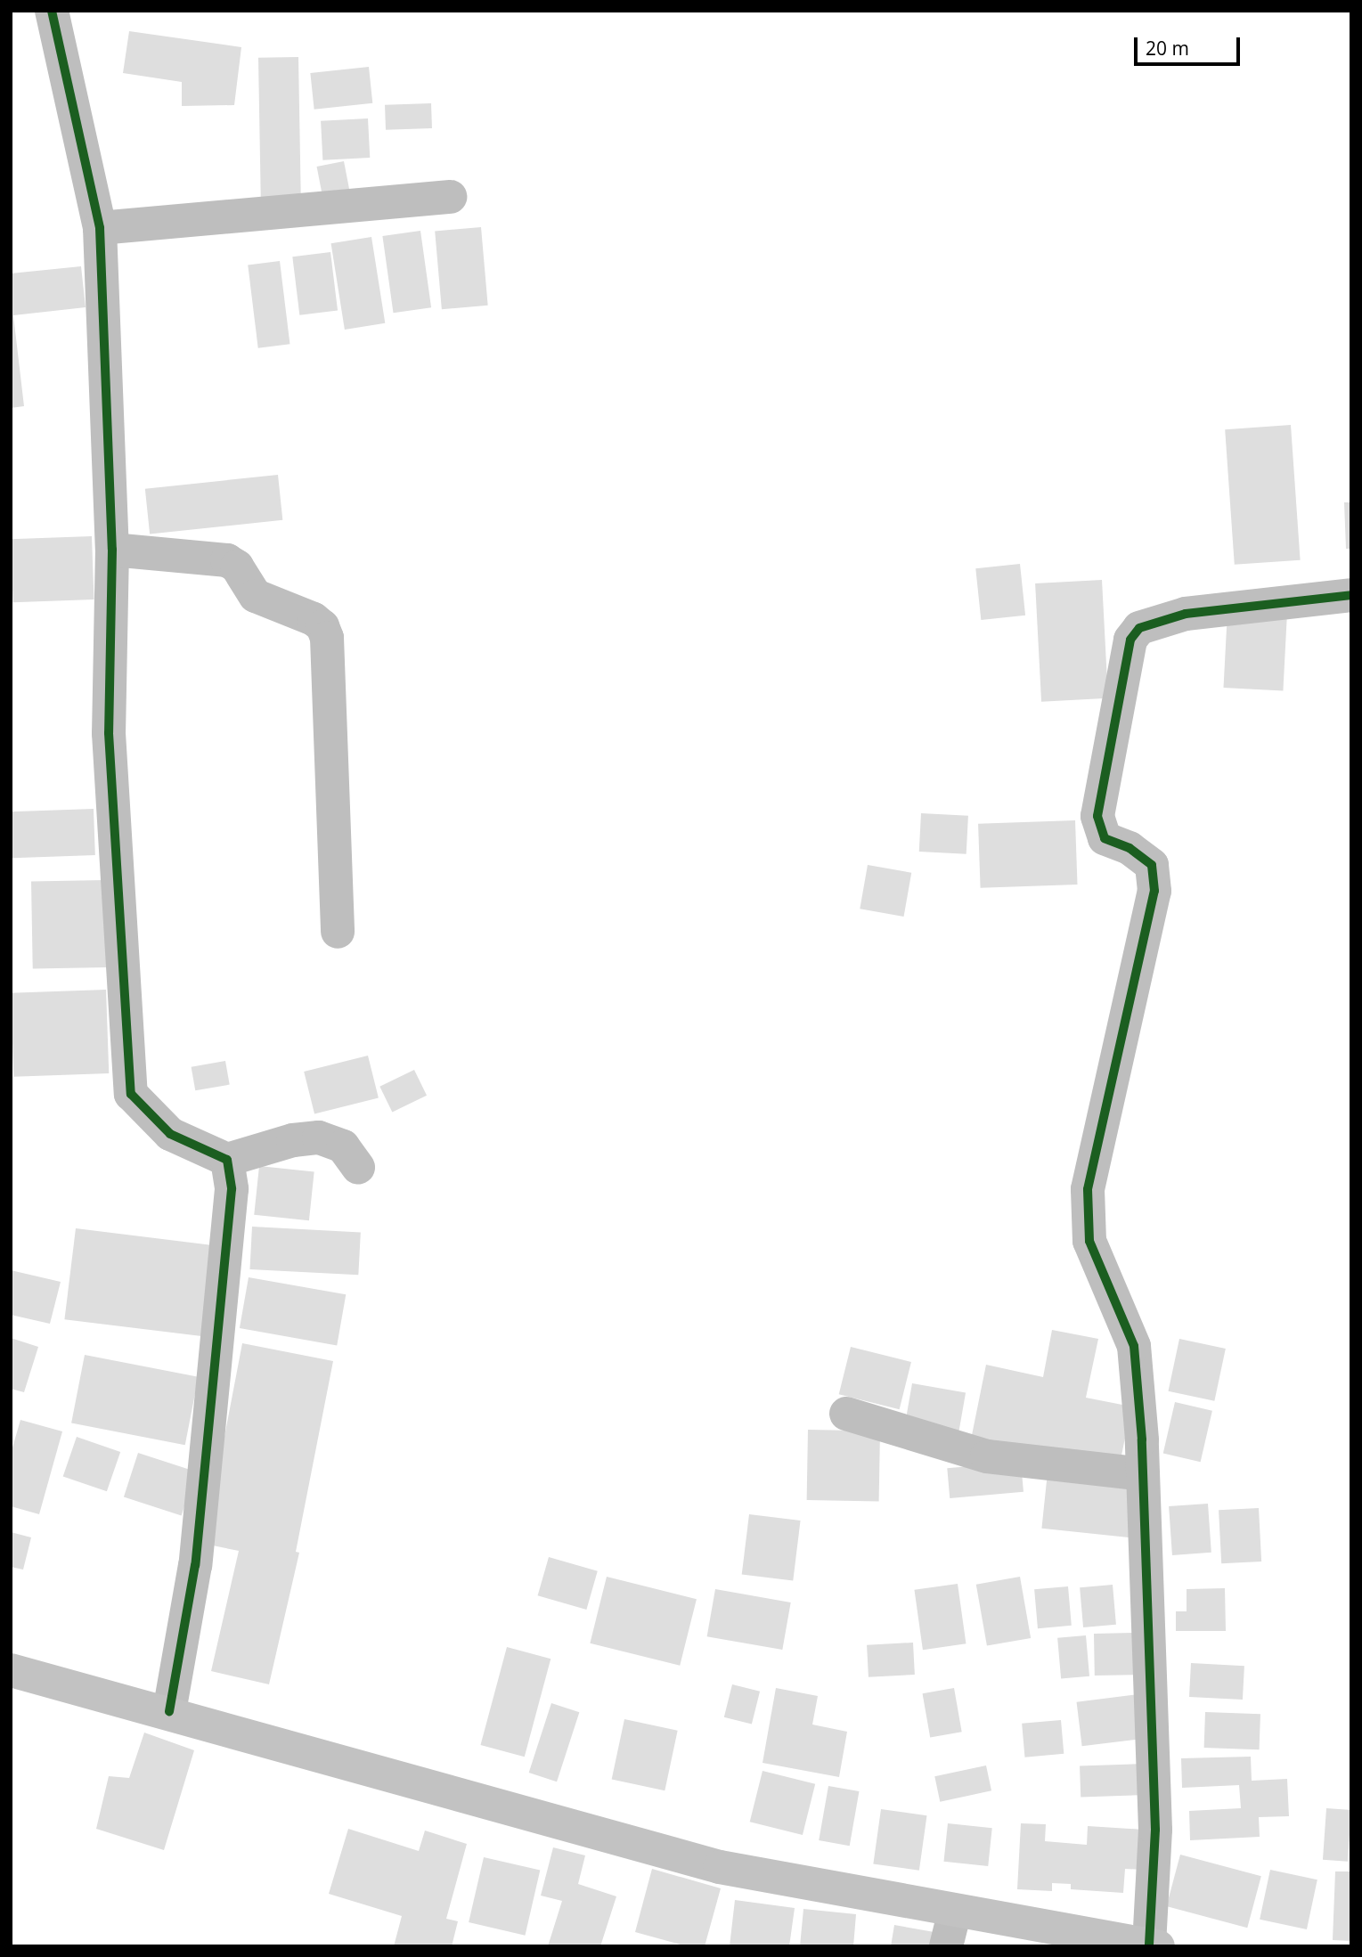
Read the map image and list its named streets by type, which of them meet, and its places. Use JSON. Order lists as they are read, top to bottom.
{
  "scale_bar": "20 m"
}
